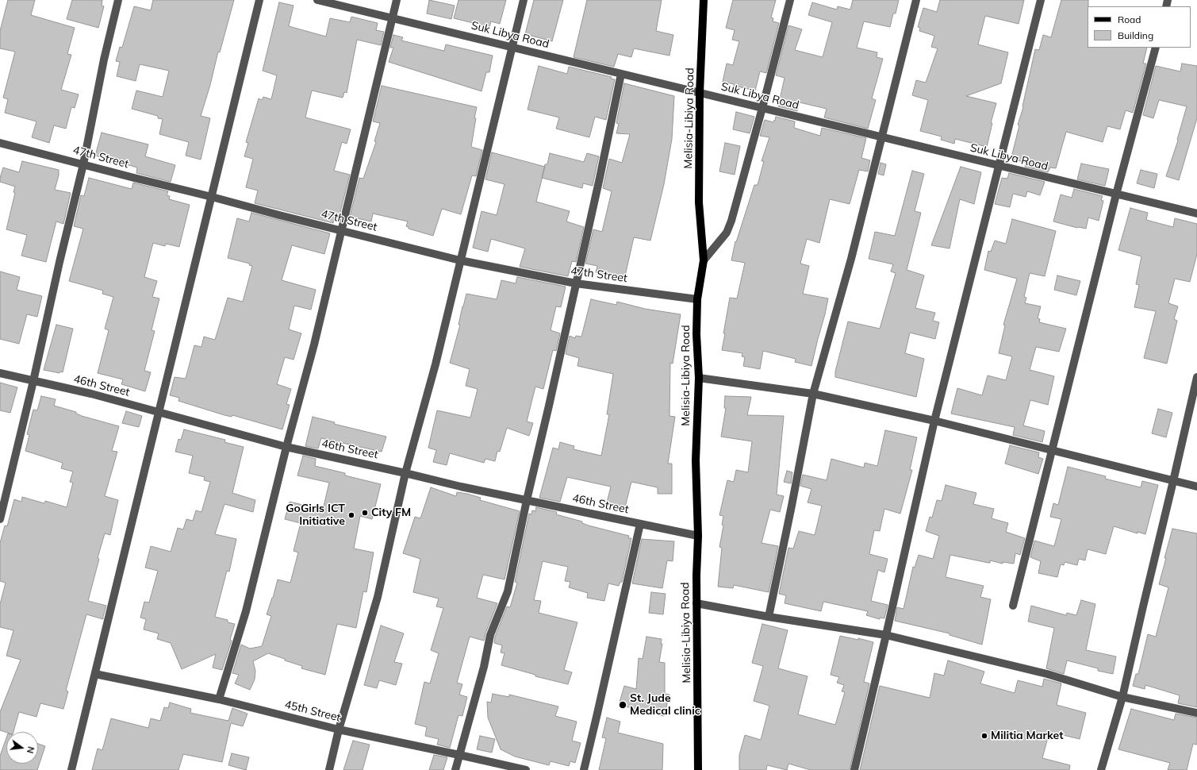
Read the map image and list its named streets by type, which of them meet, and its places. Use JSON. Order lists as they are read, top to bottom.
{
  "streets": {
    "main road": ["Melisia-Libiya Road"],
    "street": [
      "Suk Libya Road",
      "47th Street",
      "46th Street",
      "45th Street"
    ]
  },
  "crossings": [
    ["Suk Libya Road", "Melisia-Libiya Road"],
    ["Melisia-Libiya Road", "47th Street"],
    ["Melisia-Libiya Road", "46th Street"]
  ],
  "places": [
    "City FM",
    "GoGirls ICT Initiative",
    "St. Jude Medical clinic",
    "Militia Market"
  ],
  "legend": ["Road", "Building"],
  "north": "right"
}
